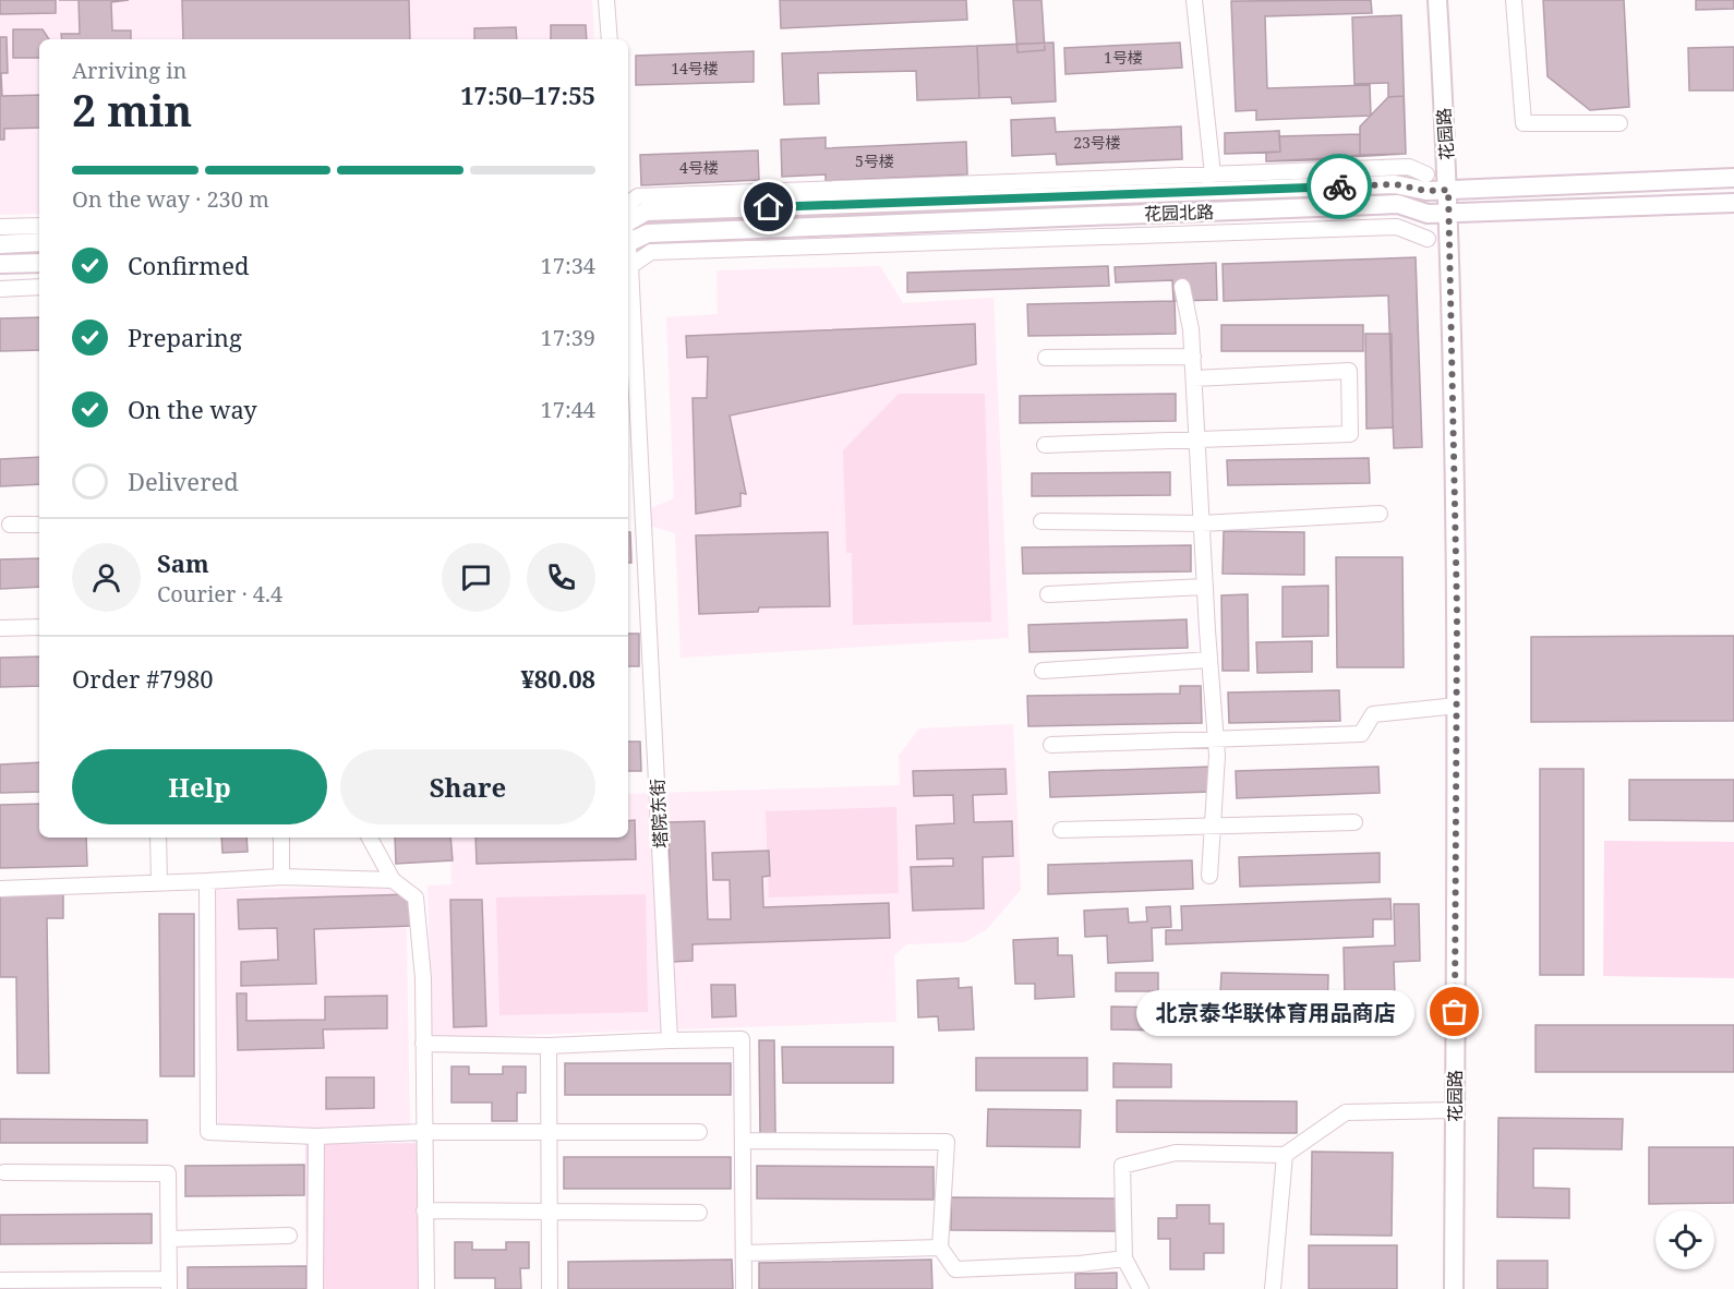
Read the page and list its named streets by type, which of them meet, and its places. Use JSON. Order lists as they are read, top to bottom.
{
  "streets": {
    "street": ["花园路", "花园北路", "塔院东街"]
  },
  "crossings": [
    ["花园路", "花园北路"]
  ],
  "places": ["北京泰华联体育用品商店"],
  "house_numbers": [
    "1号楼",
    "14号楼",
    "23号楼",
    "5号楼",
    "4号楼"
  ],
  "page": {
    "heading": ["2 min", "Arriving in", "17:50–17:55"],
    "panel": [
      "Sam",
      "Courier · 4.4",
      "Order #7980",
      "¥80.08"
    ],
    "bar": "On the way · 230 m",
    "list": [
      ["Confirmed", "17:34"],
      ["Preparing", "17:39"],
      ["On the way", "17:44"],
      "Delivered"
    ],
    "buttons": ["Help", "Share"],
    "bubble": "北京泰华联体育用品商店"
  }
}
